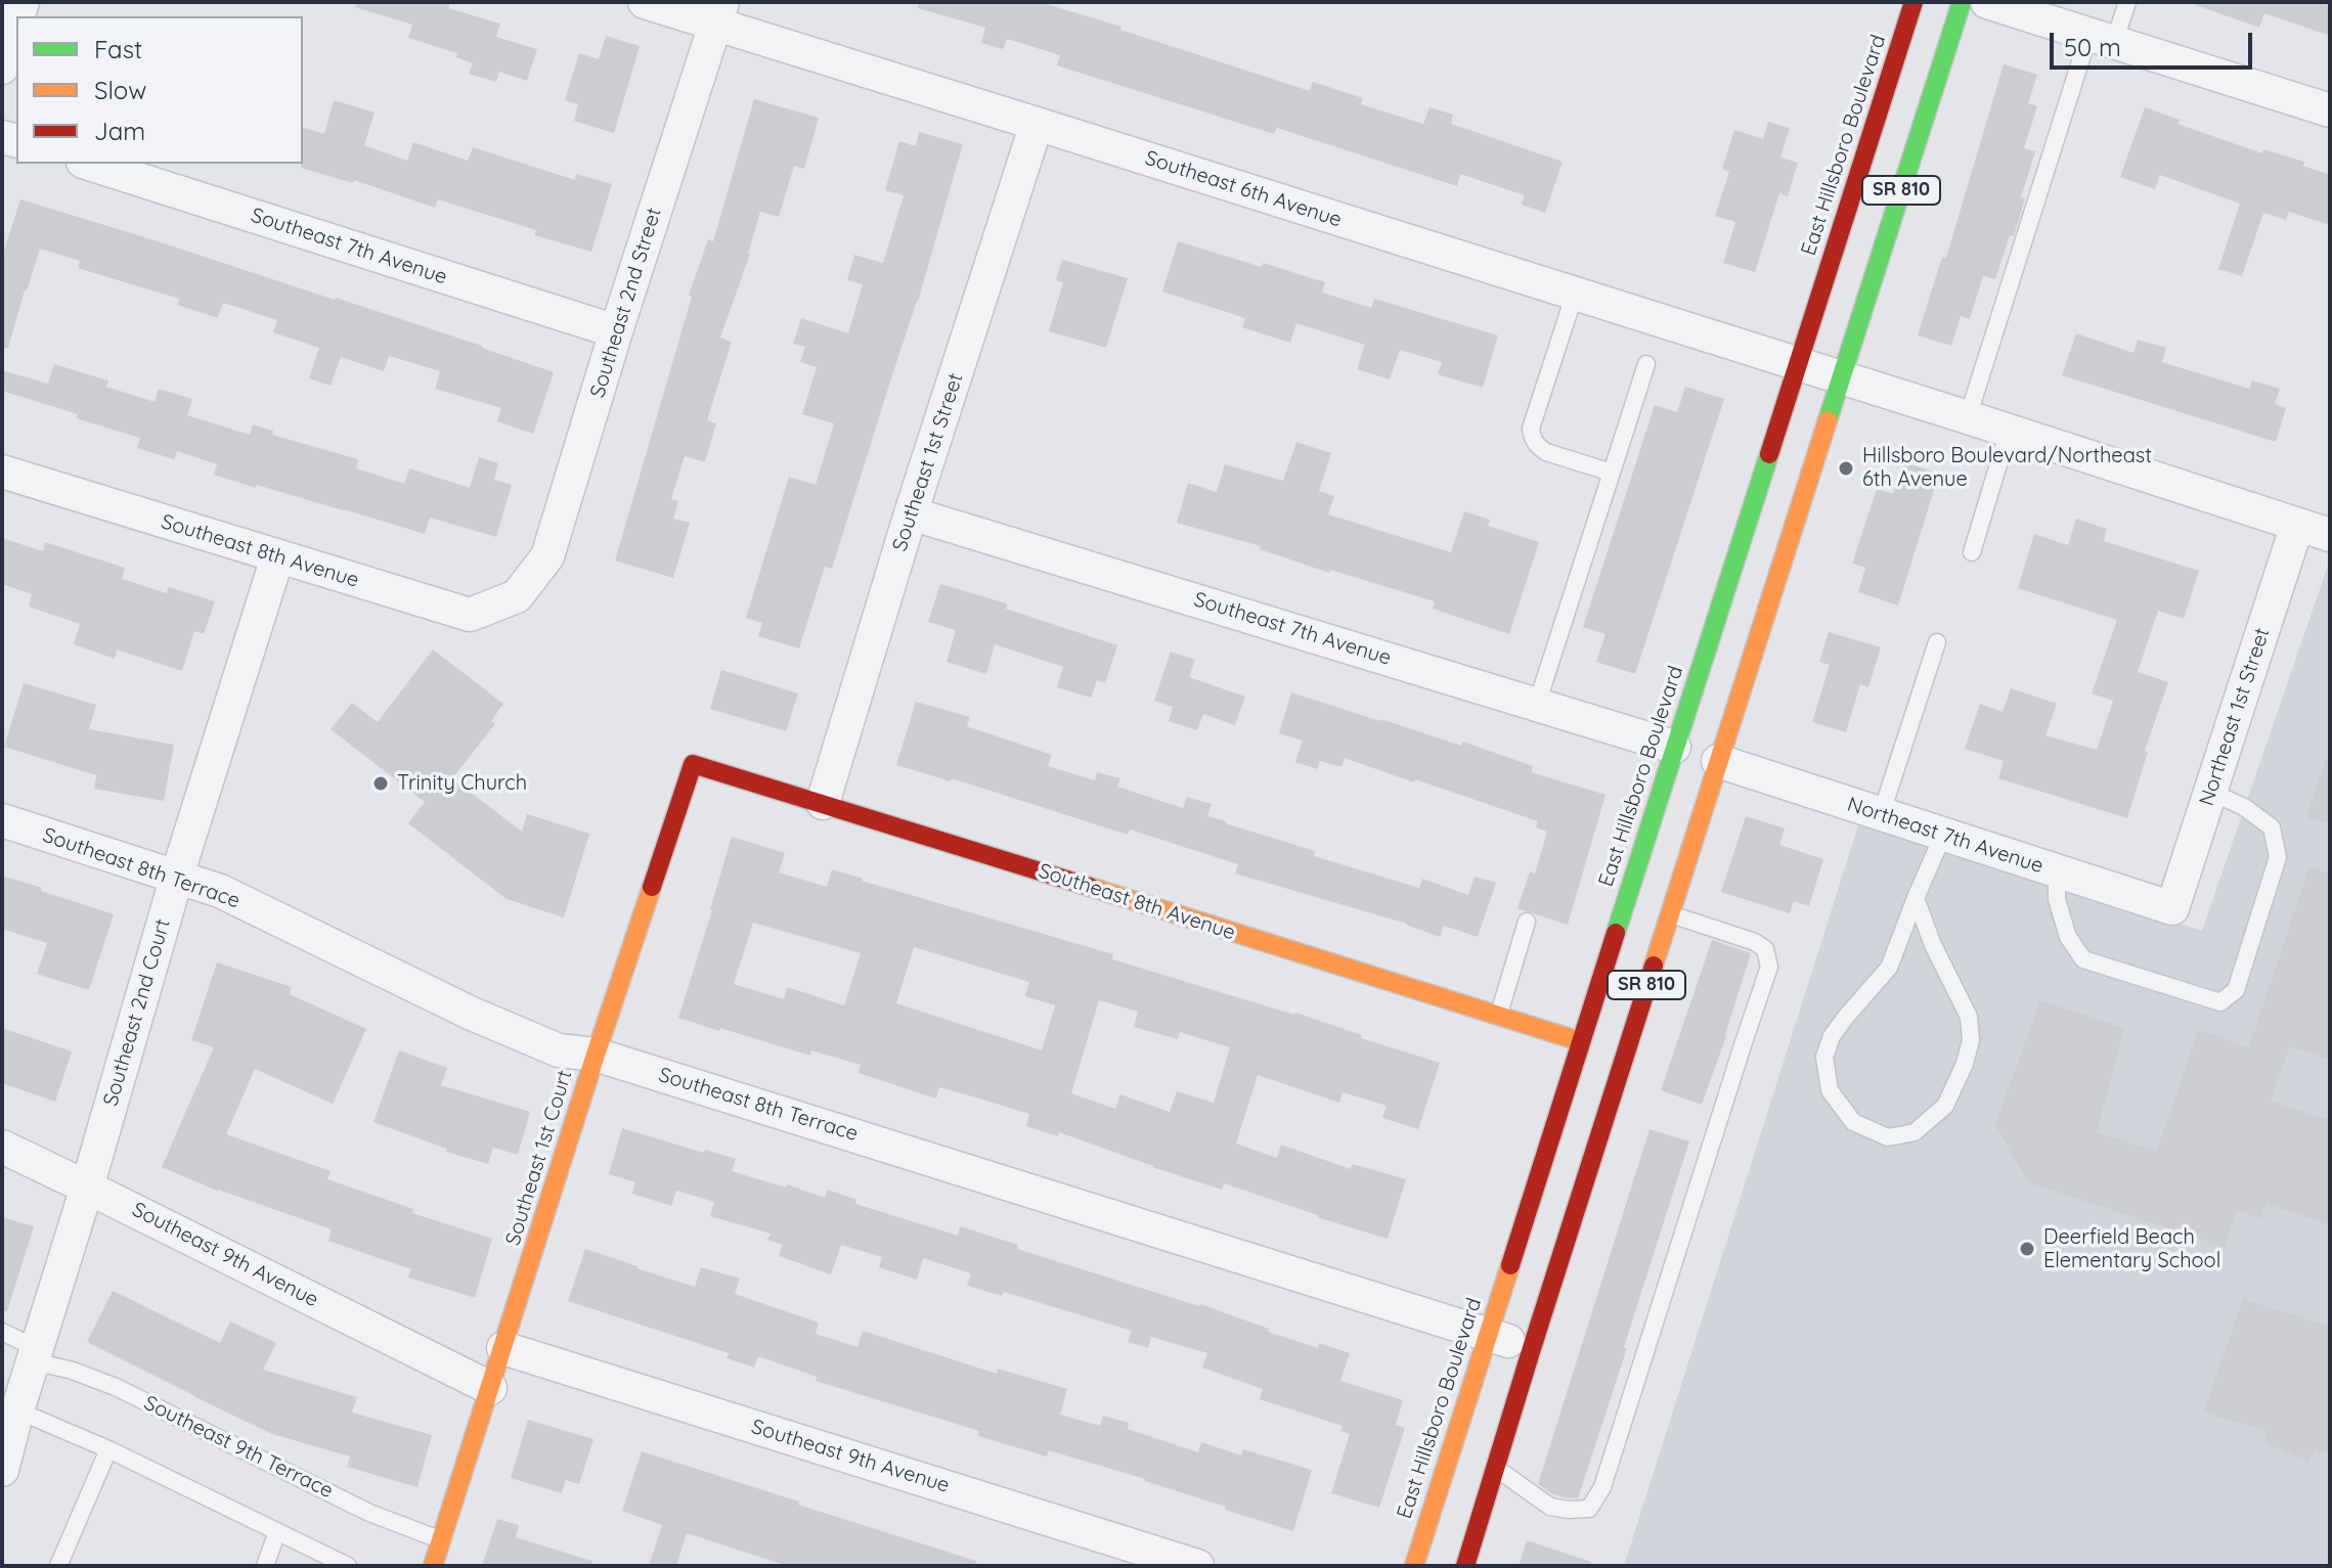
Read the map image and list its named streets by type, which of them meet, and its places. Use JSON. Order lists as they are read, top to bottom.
{
  "streets": {
    "main road": [
      "East Hillsboro Boulevard",
      "SR 810",
      "Southeast 8th Avenue",
      "Southeast 1st Court"
    ],
    "street": [
      "Southeast 6th Avenue",
      "Southeast 7th Avenue",
      "Southeast 2nd Street",
      "Southeast 1st Street",
      "Northeast 1st Street",
      "Northeast 7th Avenue",
      "Southeast 8th Terrace",
      "Southeast 2nd Court",
      "Southeast 9th Avenue"
    ],
    "lane": ["Southeast 9th Terrace"]
  },
  "crossings": [
    ["East Hillsboro Boulevard", "Southeast 6th Avenue"],
    ["East Hillsboro Boulevard", "Southeast 7th Avenue"],
    ["East Hillsboro Boulevard", "Southeast 8th Avenue"],
    ["East Hillsboro Boulevard", "Southeast 8th Terrace"],
    ["Southeast 6th Avenue", "SR 810"],
    ["Southeast 6th Avenue", "Southeast 2nd Street"],
    ["Southeast 6th Avenue", "Southeast 1st Street"],
    ["Southeast 6th Avenue", "Northeast 1st Street"],
    ["SR 810", "Northeast 7th Avenue"],
    ["SR 810", "Southeast 8th Terrace"],
    ["Southeast 7th Avenue", "Southeast 2nd Street"],
    ["Southeast 7th Avenue", "Southeast 1st Street"],
    ["Southeast 2nd Street", "Southeast 8th Avenue"],
    ["Southeast 1st Street", "Southeast 8th Avenue"],
    ["Southeast 8th Avenue", "Southeast 2nd Court"],
    ["Southeast 8th Avenue", "Southeast 1st Court"],
    ["Northeast 1st Street", "Northeast 7th Avenue"],
    ["Southeast 8th Terrace", "Southeast 2nd Court"],
    ["Southeast 8th Terrace", "Southeast 1st Court"],
    ["Southeast 2nd Court", "Southeast 9th Avenue"],
    ["Southeast 2nd Court", "Southeast 9th Terrace"],
    ["Southeast 1st Court", "Southeast 9th Avenue"],
    ["Southeast 1st Court", "Southeast 9th Terrace"]
  ],
  "places": ["Hillsboro Boulevard/Northeast 6th Avenue", "Trinity Church", "Deerfield Beach Elementary School"],
  "legend": ["Fast", "Slow", "Jam"],
  "scale_bar": "50 m"
}
